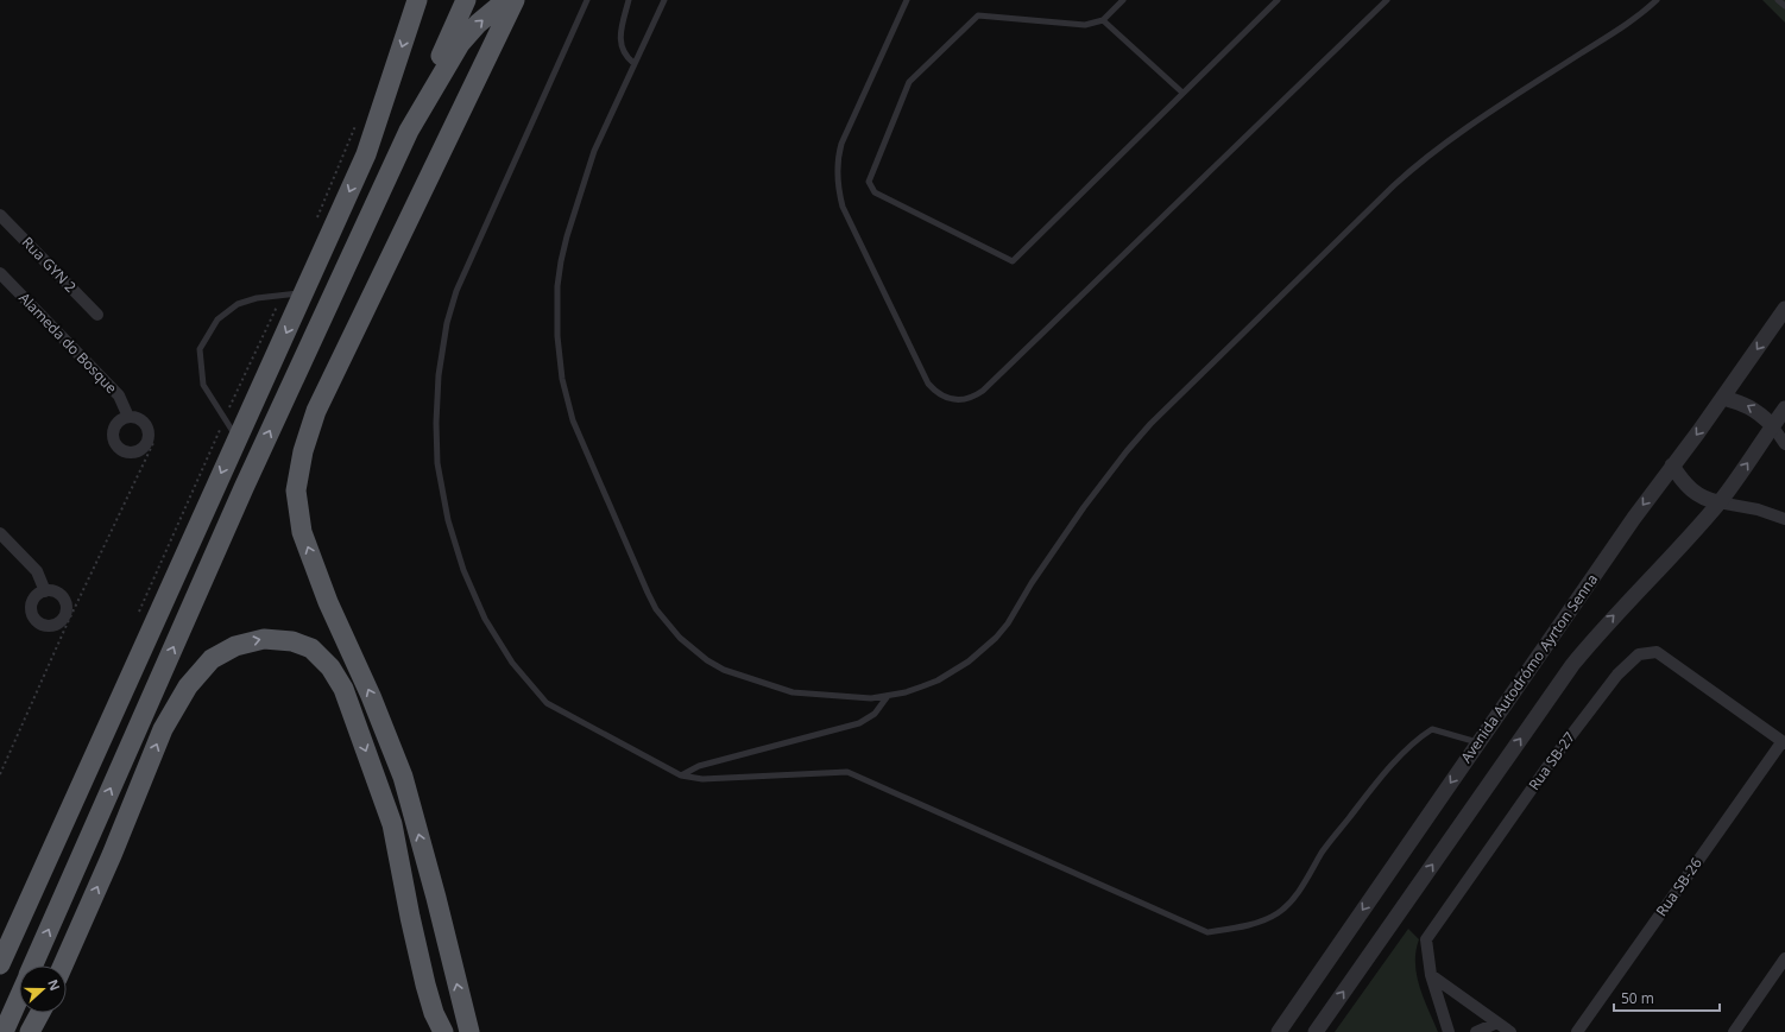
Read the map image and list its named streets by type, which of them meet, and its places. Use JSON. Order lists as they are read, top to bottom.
{
  "streets": {
    "street": [
      "Rua GYN 2",
      "Alameda do Bosque",
      "Avenida Autodrómo Ayrton Senna",
      "Rua SB-27",
      "Rua SB-26"
    ]
  },
  "crossings": [
    ["Rua SB-27", "Rua SB-26"]
  ],
  "scale_bar": "50 m",
  "north": "right"
}
